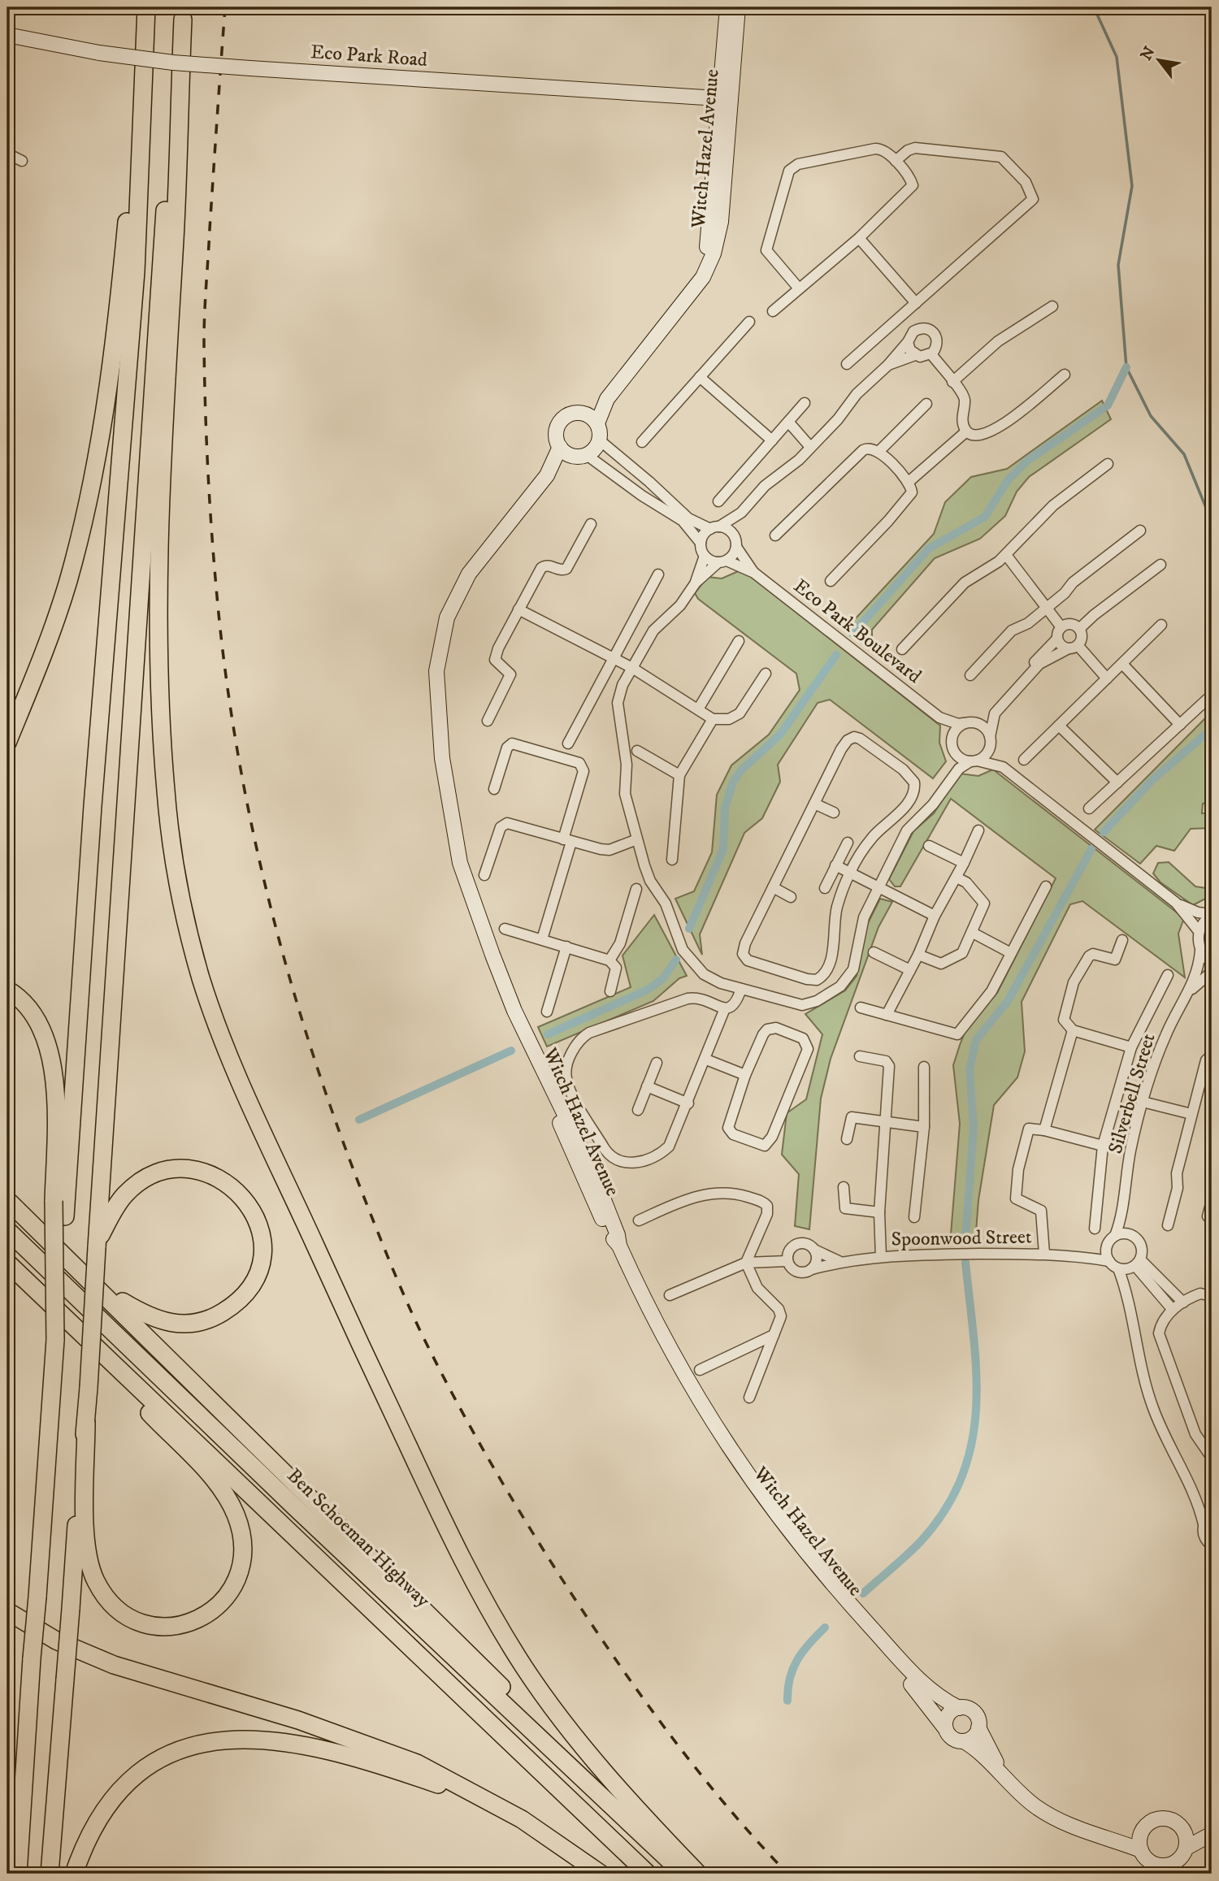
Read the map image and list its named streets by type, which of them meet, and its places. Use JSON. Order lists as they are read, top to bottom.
{
  "streets": {
    "highway": ["Ben Schoeman Highway"],
    "street": [
      "Eco Park Road",
      "Witch Hazel Avenue",
      "Eco Park Boulevard",
      "Silverbell Street",
      "Spoonwood Street"
    ]
  },
  "crossings": [
    ["Eco Park Road", "Witch Hazel Avenue"],
    ["Silverbell Street", "Spoonwood Street"]
  ],
  "north": "top left"
}
